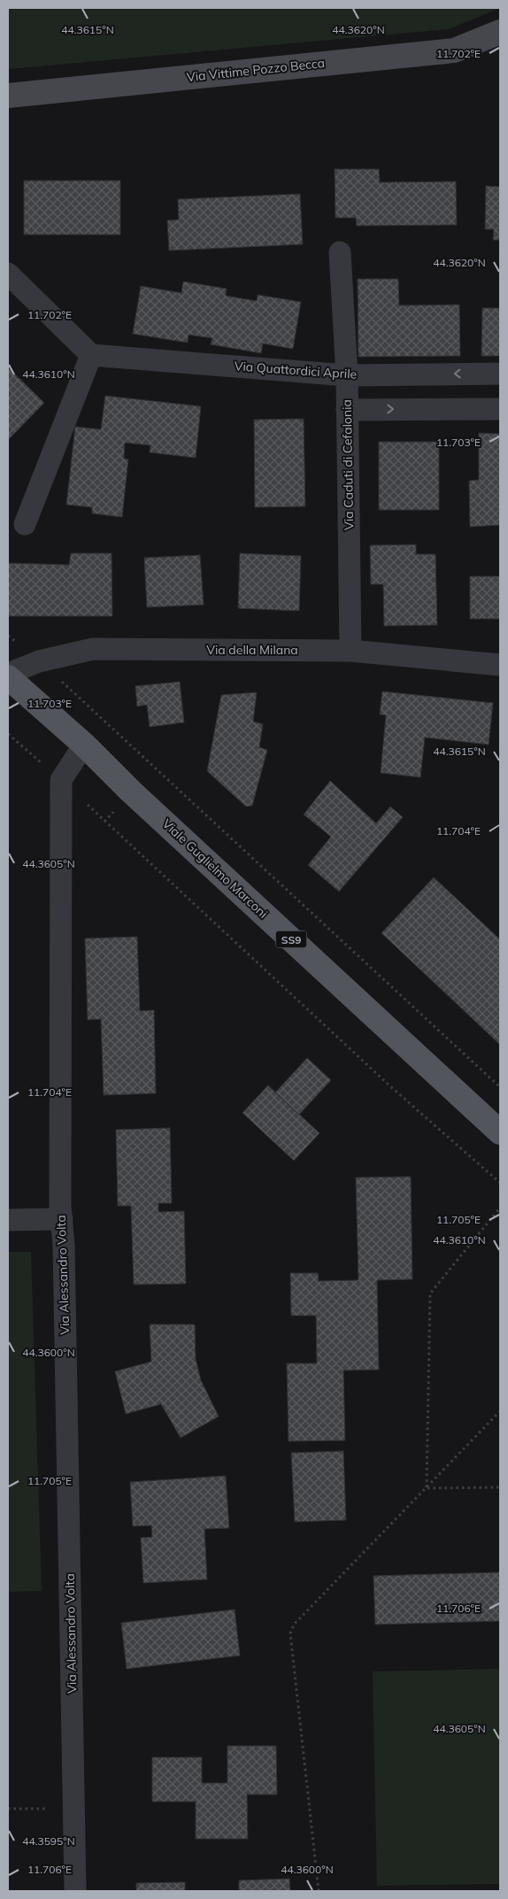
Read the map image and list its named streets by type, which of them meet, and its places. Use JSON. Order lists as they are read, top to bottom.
{
  "streets": {
    "main road": ["Viale Guglielmo Marconi", "SS9"],
    "street": [
      "Via Vittime Pozzo Becca",
      "Via Quattordici Aprile",
      "Via Caduti di Cefalonia",
      "Via della Milana",
      "Via Alessandro Volta"
    ]
  },
  "crossings": [
    ["Via Quattordici Aprile", "Via Caduti di Cefalonia"],
    ["Via Caduti di Cefalonia", "Via della Milana"]
  ],
  "coordinates": [
    "44.3615°N",
    "44.3620°N",
    "11.702°E",
    "44.3610°N",
    "11.703°E",
    "11.704°E",
    "44.3605°N",
    "11.705°E",
    "44.3600°N",
    "11.706°E",
    "44.3595°N"
  ]
}
